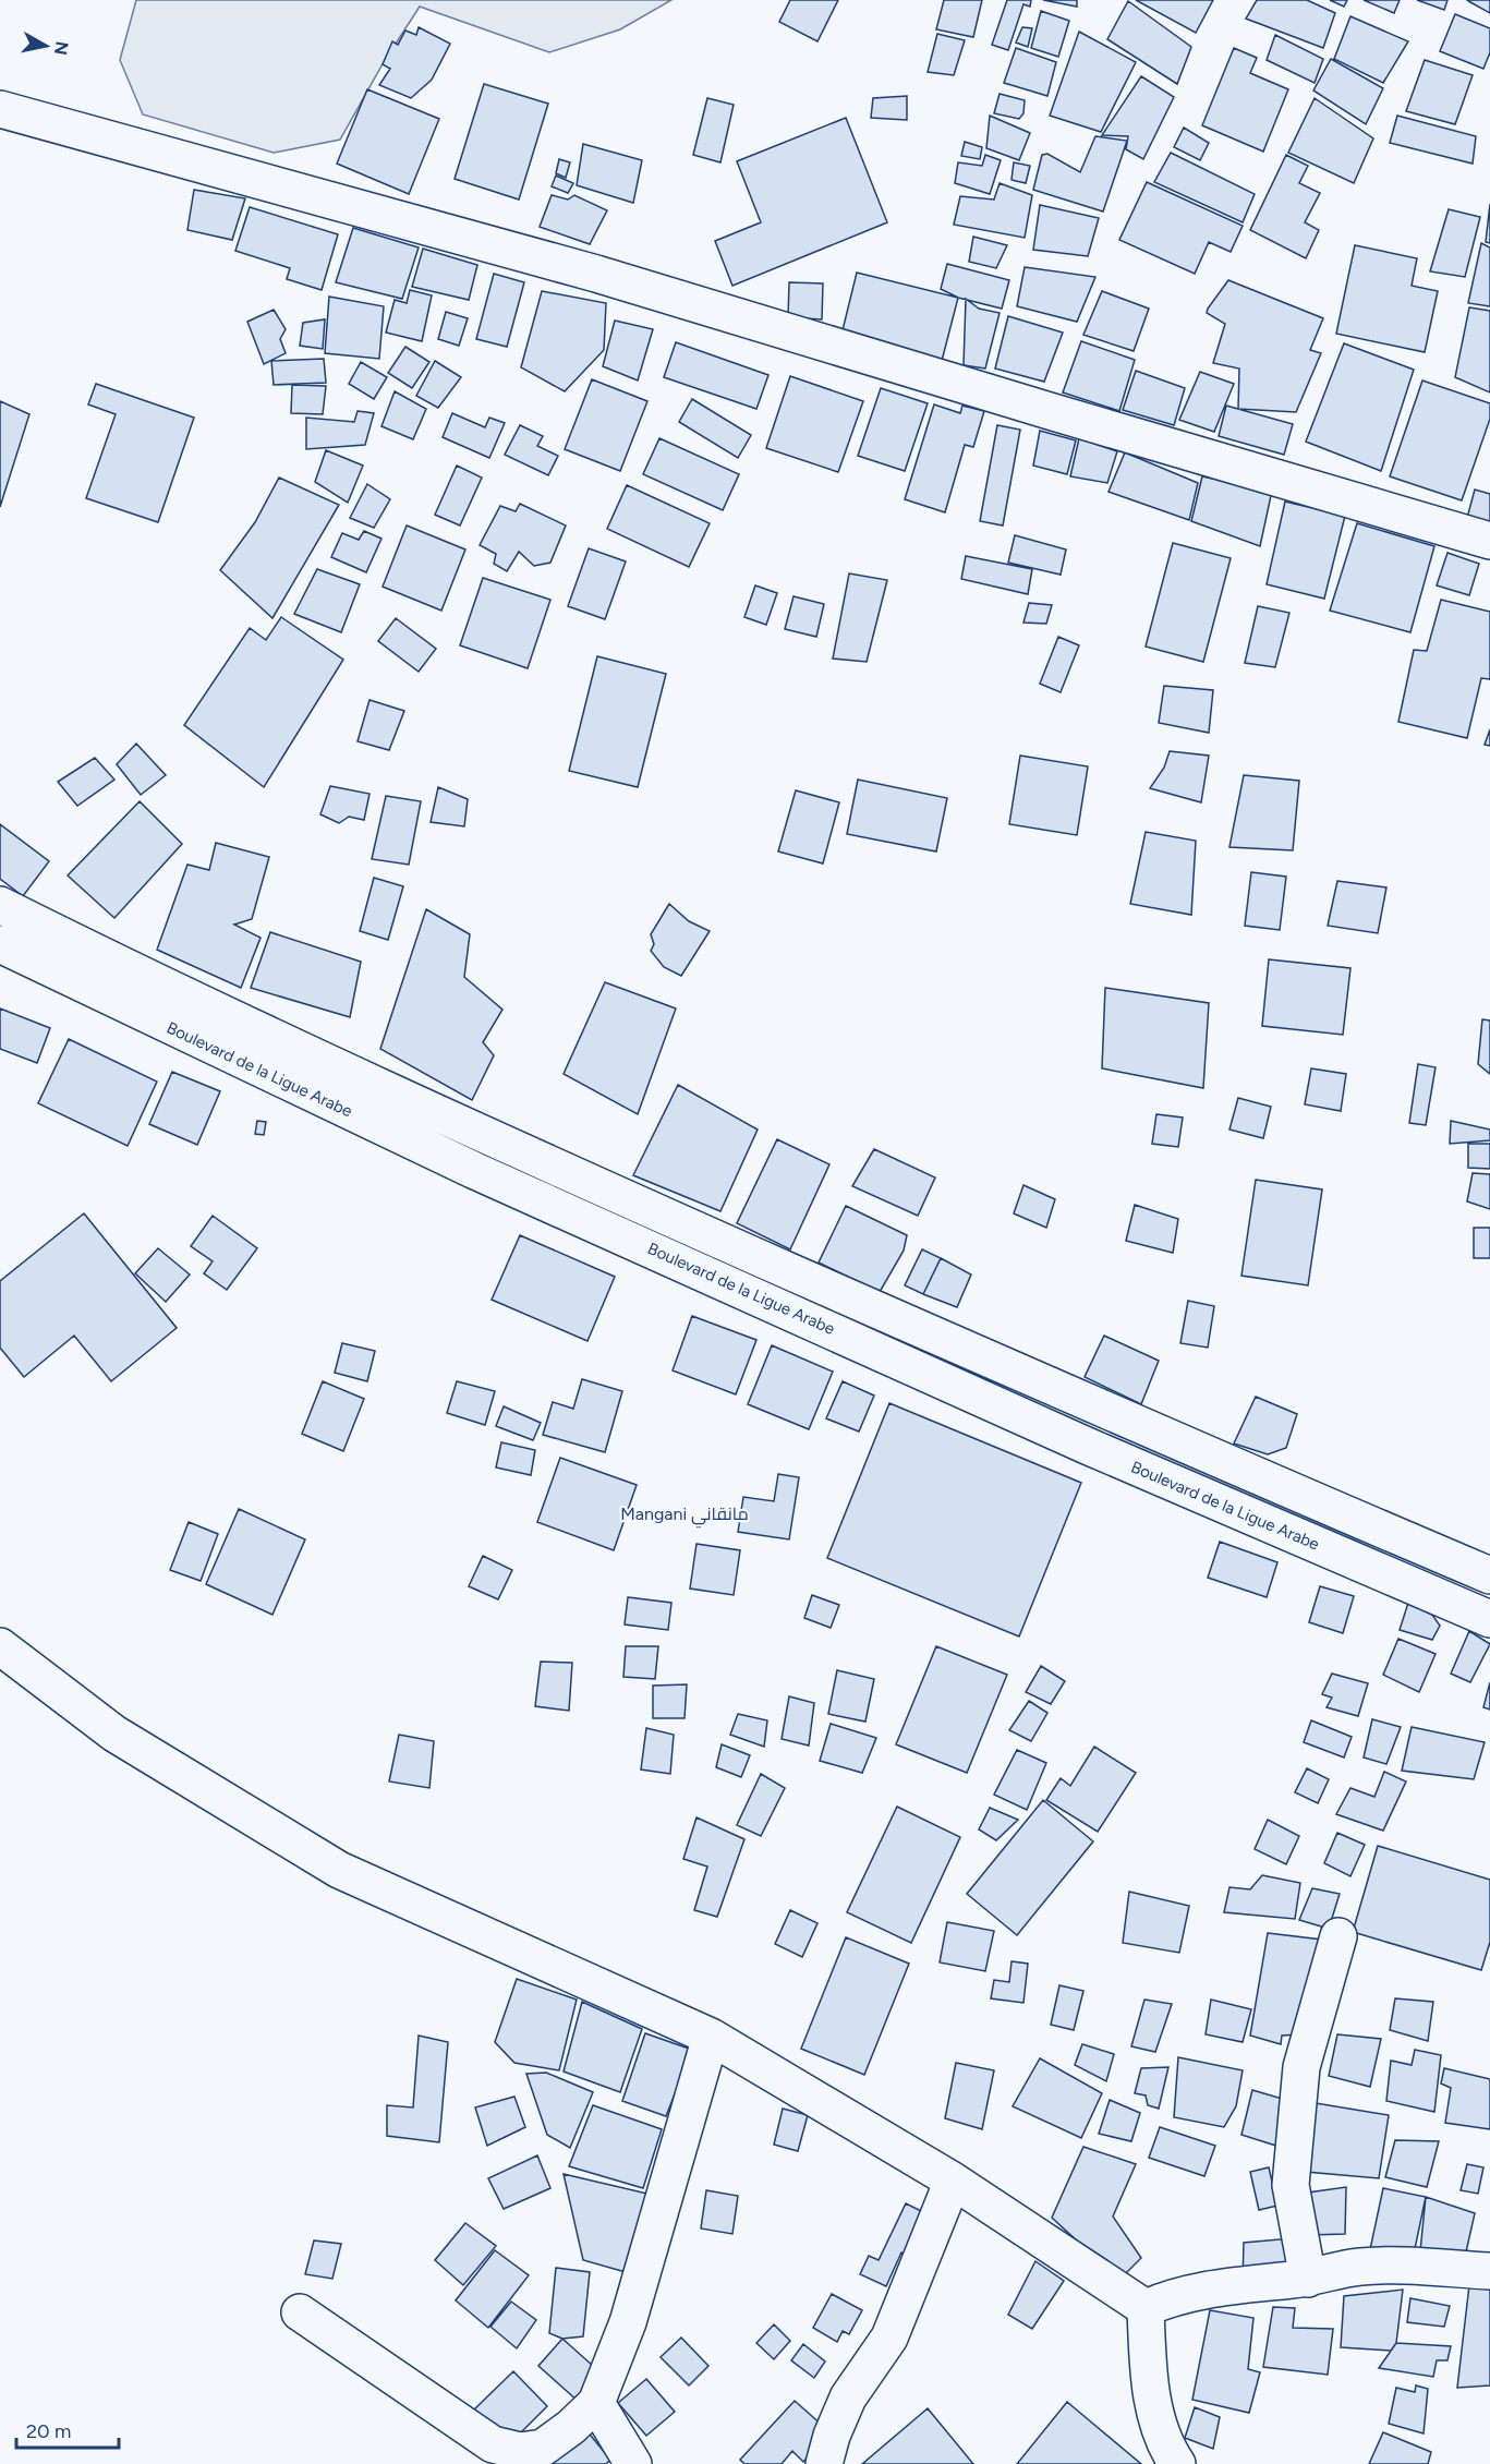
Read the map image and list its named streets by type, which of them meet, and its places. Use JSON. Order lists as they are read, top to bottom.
{
  "streets": {
    "street": ["Boulevard de la Ligue Arabe"]
  },
  "districts": ["Mangani مانقاني"],
  "scale_bar": "20 m",
  "north": "right"
}
